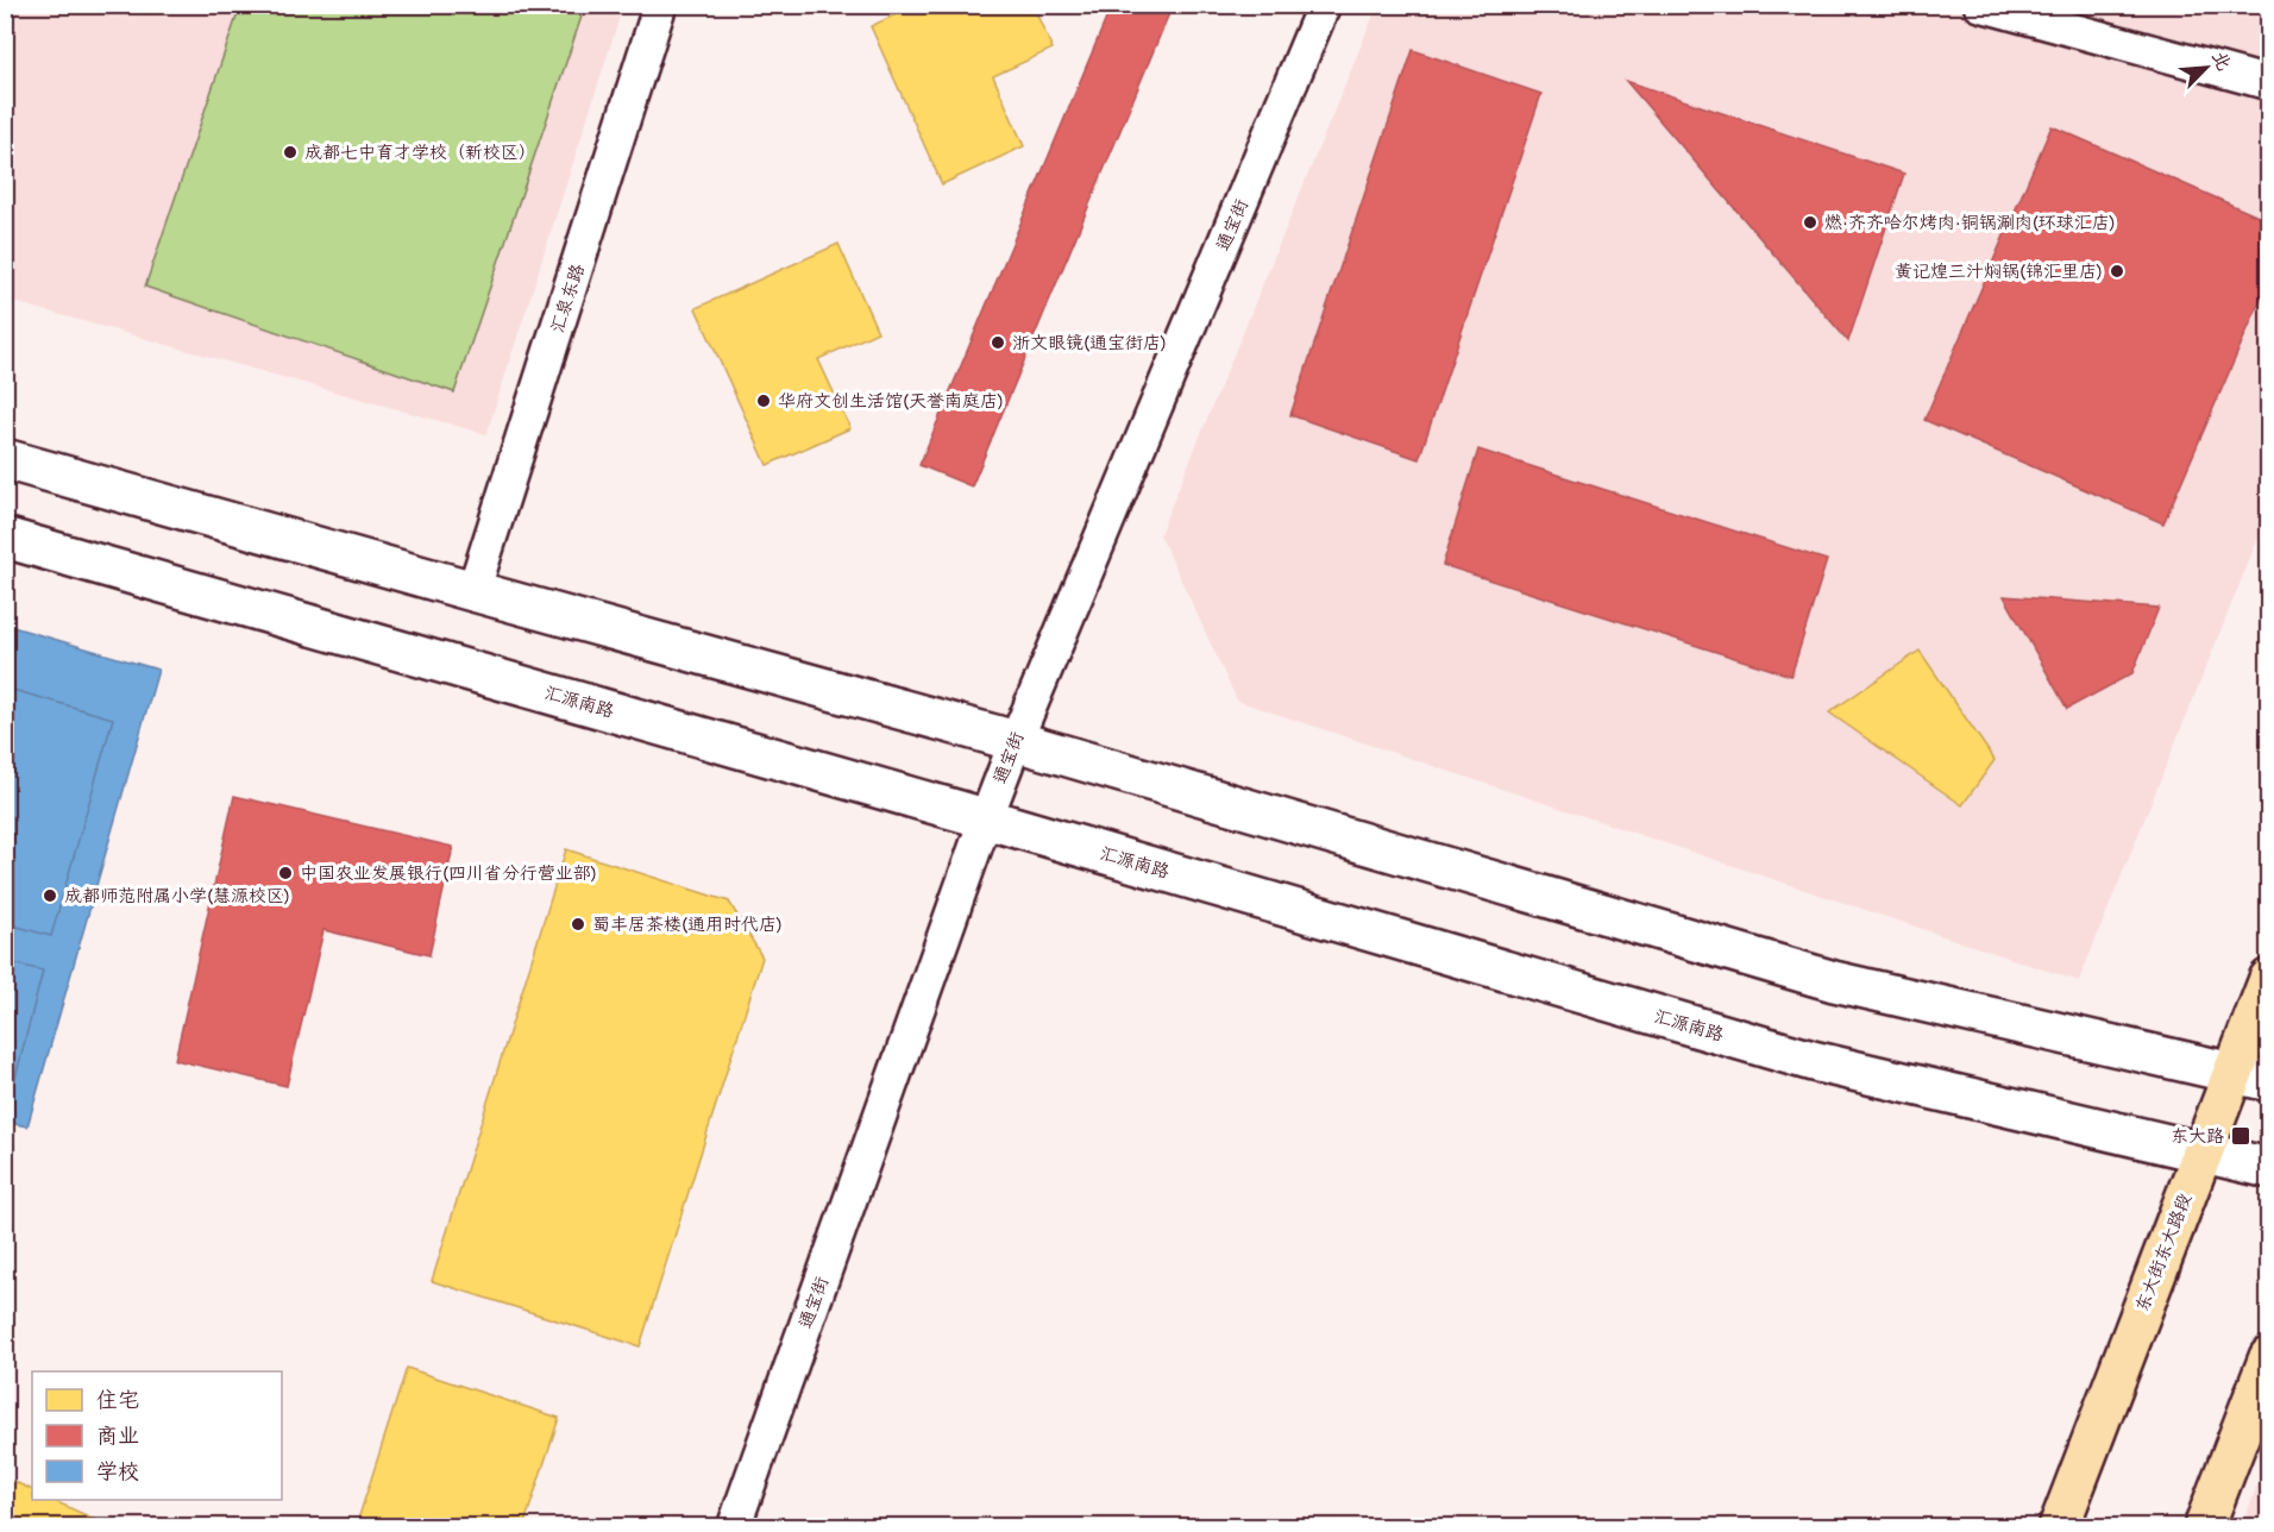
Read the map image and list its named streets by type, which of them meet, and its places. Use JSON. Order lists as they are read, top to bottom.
{
  "streets": {
    "main road": ["东大街东大路段"],
    "street": ["通宝街", "汇泉东路", "汇源南路"]
  },
  "crossings": [
    ["通宝街", "汇源南路"],
    ["汇源南路", "东大街东大路段"]
  ],
  "places": {
    "other": [
      "成都七中育才学校（新校区）",
      "燃·齐齐哈尔烤肉·铜锅涮肉(环球汇店)",
      "黄记煌三汁焖锅(锦汇里店)",
      "浙文眼镜(通宝街店)",
      "华府文创生活馆(天誉南庭店)",
      "中国农业发展银行(四川省分行营业部)",
      "成都师范附属小学(慧源校区)",
      "蜀丰居茶楼(通用时代店)"
    ],
    "transit": ["东大路"]
  },
  "legend": ["住宅", "商业", "学校"],
  "north": "top right"
}
